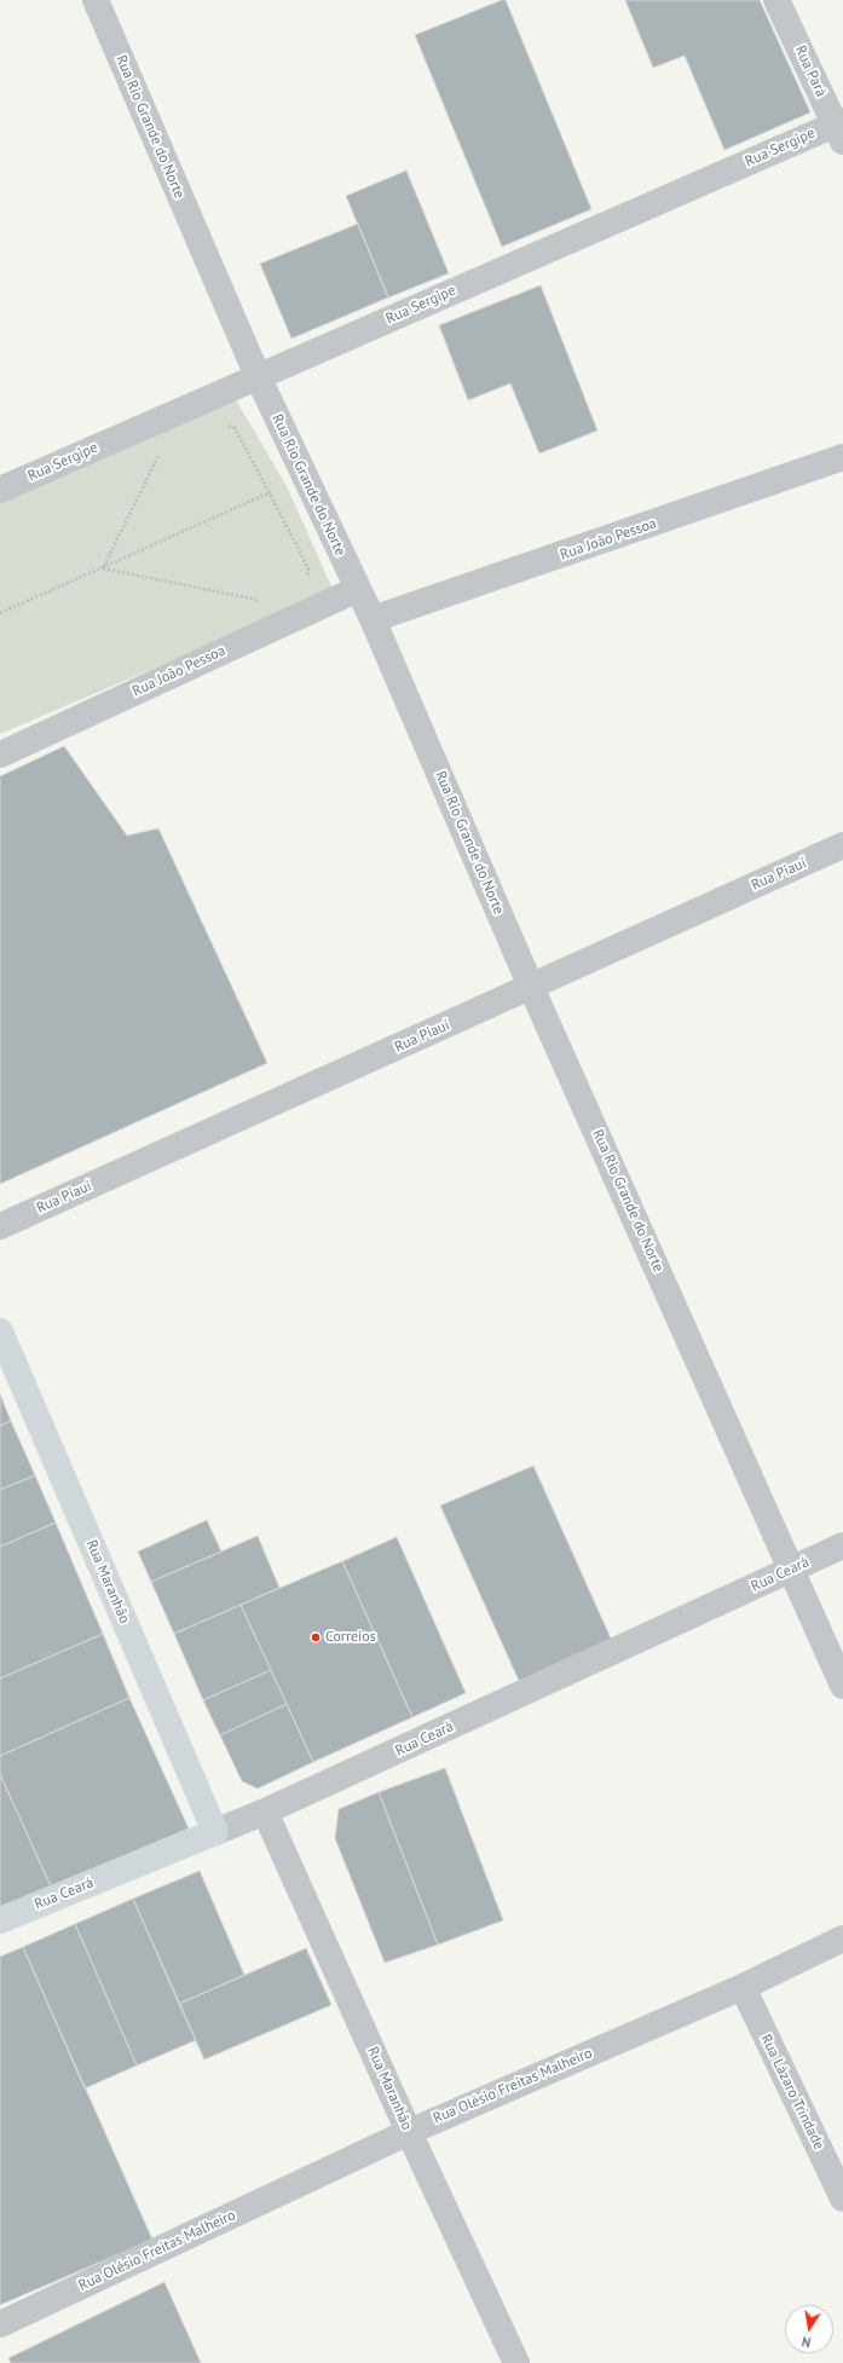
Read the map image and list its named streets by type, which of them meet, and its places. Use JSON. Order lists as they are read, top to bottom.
{
  "streets": {
    "main road": ["Rua Ceará", "Rua Maranhão"],
    "street": [
      "Rua Pará",
      "Rua Rio Grande do Norte",
      "Rua Sergipe",
      "Rua João Pessoa",
      "Rua Piauí",
      "Rua Olésio Freitas Malheiro",
      "Rua Lázaro Trindade"
    ]
  },
  "crossings": [
    ["Rua Pará", "Rua Sergipe"],
    ["Rua Rio Grande do Norte", "Rua Sergipe"],
    ["Rua Rio Grande do Norte", "Rua João Pessoa"],
    ["Rua Rio Grande do Norte", "Rua Piauí"],
    ["Rua Rio Grande do Norte", "Rua Ceará"],
    ["Rua Ceará", "Rua Maranhão"],
    ["Rua Maranhão", "Rua Olésio Freitas Malheiro"],
    ["Rua Olésio Freitas Malheiro", "Rua Lázaro Trindade"]
  ],
  "places": ["Correios"],
  "north": "bottom"
}
